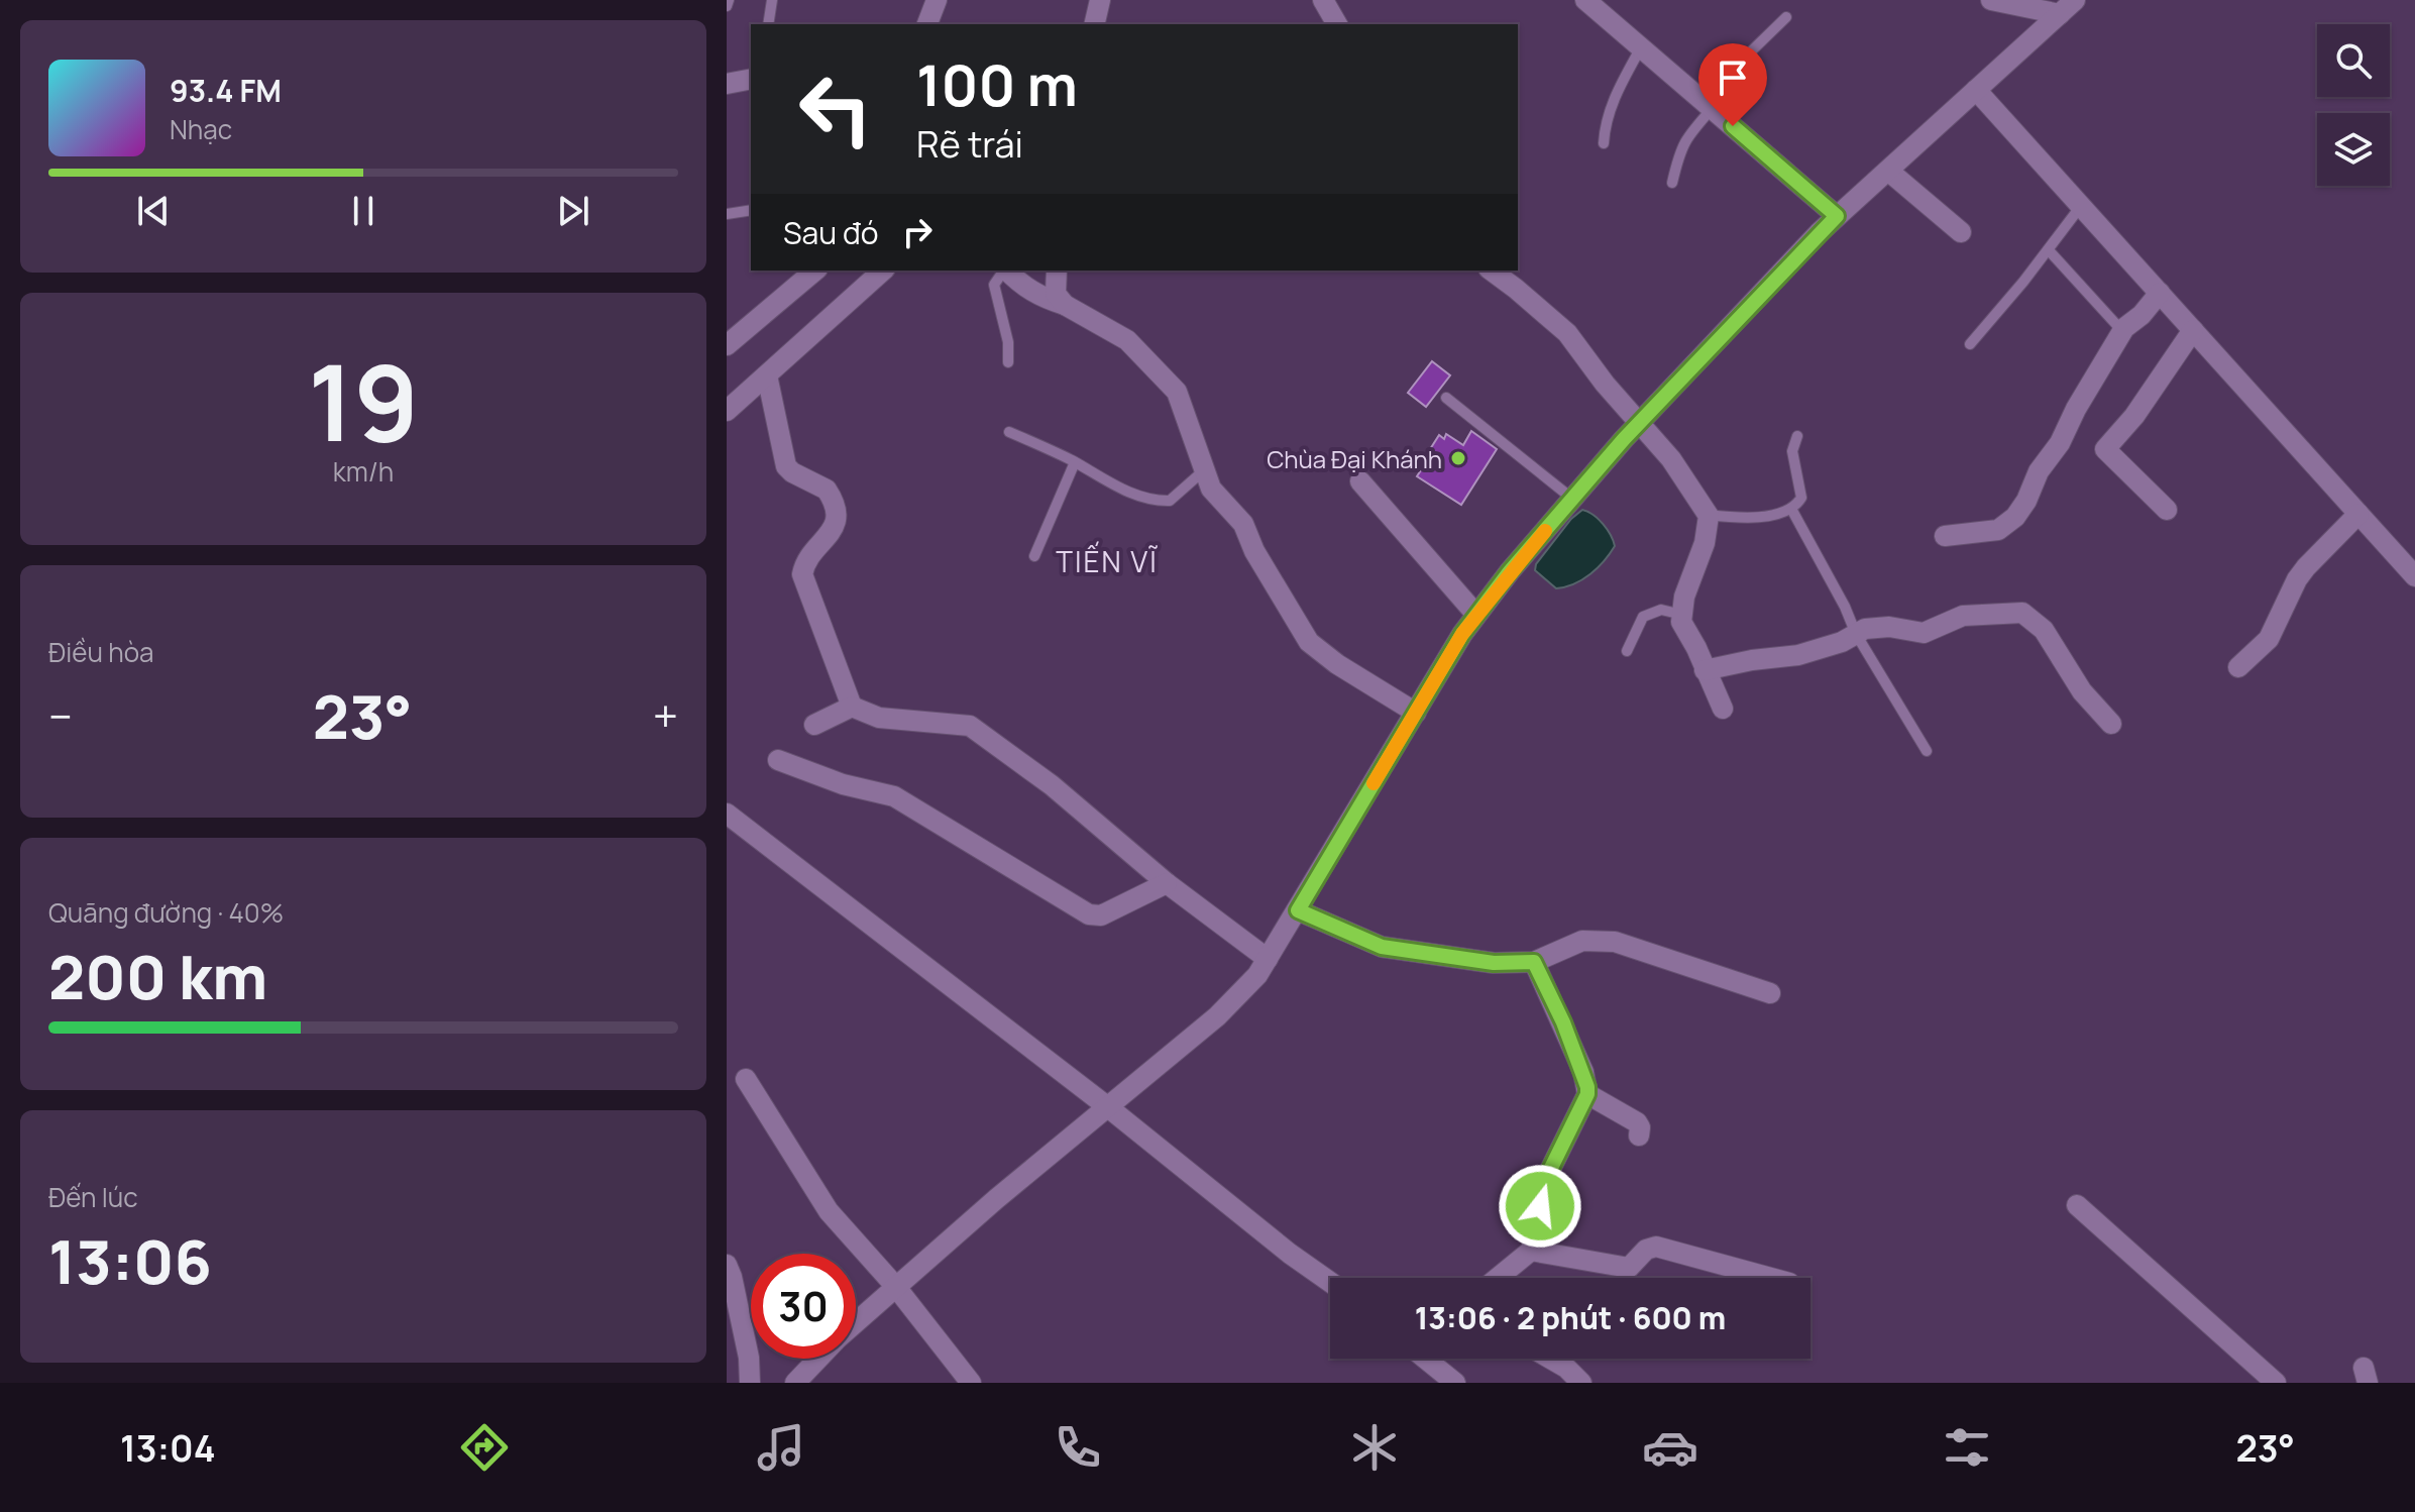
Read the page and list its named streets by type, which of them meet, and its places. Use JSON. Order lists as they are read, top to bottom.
{
  "districts": ["TIẾN VĨ"],
  "places": ["Chùa Đại Khánh"],
  "page": {
    "turn": ["100 m", "Rẽ trái"],
    "song": ["93.4 FM", "Nhạc"],
    "then": "Sau đó",
    "tile": [
      ["19", "km/h"],
      "Điều hòa",
      ["Quãng đường · 40%", "200 km"],
      ["Đến lúc", "13:06"]
    ],
    "heat": ["−", "23°", "+"],
    "limit": "30",
    "trip": "13:06 · 2 phút · 600 m",
    "tabs": ["13:04", "23°"]
  }
}
